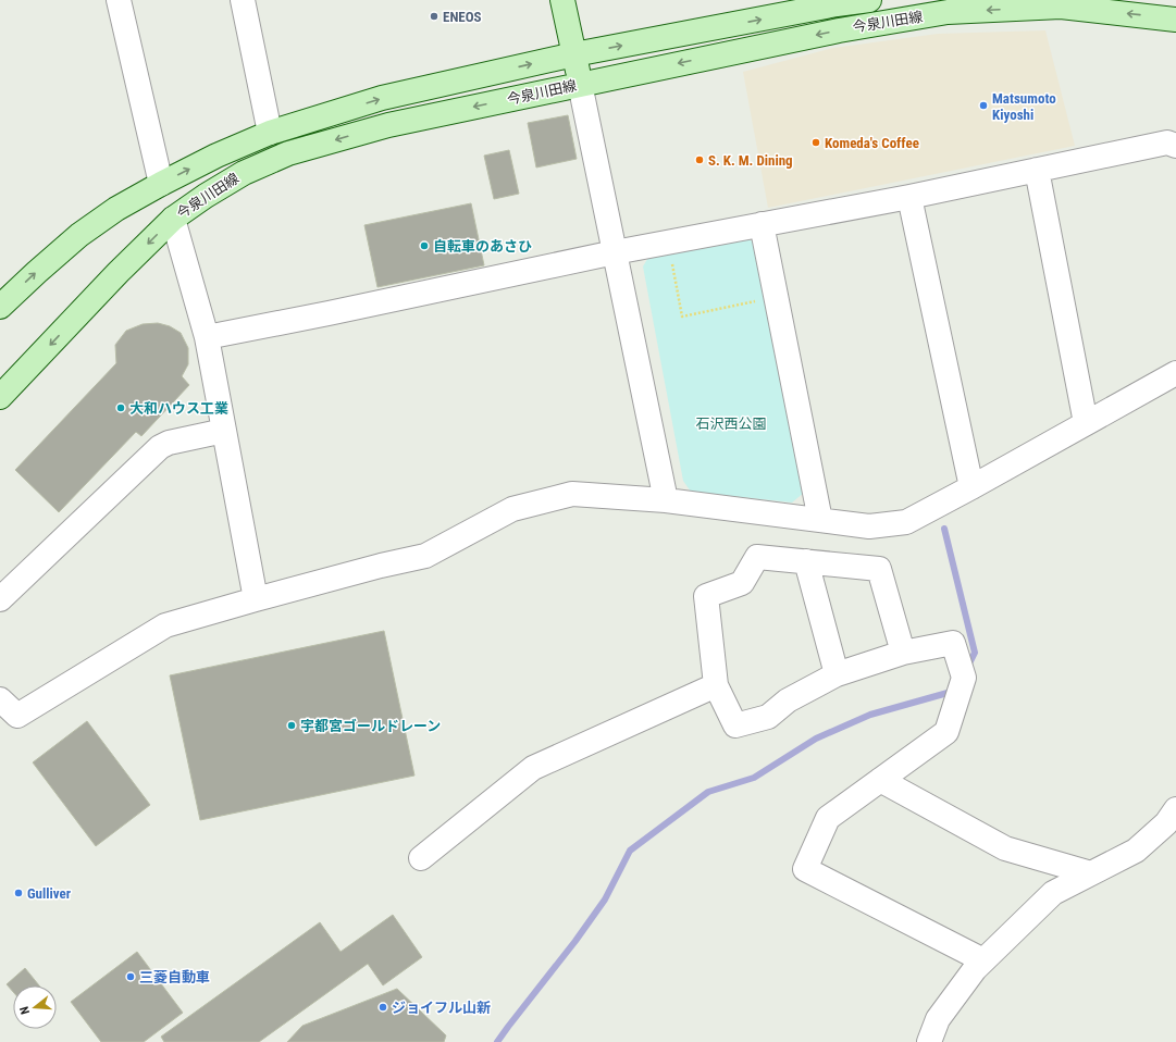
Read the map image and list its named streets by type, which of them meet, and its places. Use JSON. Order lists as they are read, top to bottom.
{
  "streets": {
    "street": ["今泉川田線"]
  },
  "parks": ["石沢西公園"],
  "places": [
    "ENEOS",
    "Matsumoto Kiyoshi",
    "Komeda's Coffee",
    "S. K. M. Dining",
    "自転車のあさひ",
    "大和ハウス工業",
    "宇都宮ゴールドレーン",
    "Gulliver",
    "三菱自動車",
    "ジョイフル山新"
  ],
  "north": "left"
}
